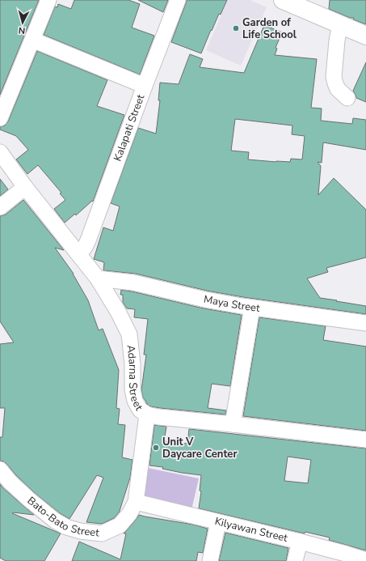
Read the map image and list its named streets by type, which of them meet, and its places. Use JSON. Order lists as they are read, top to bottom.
{
  "streets": {
    "street": [
      "Kalapati Street",
      "Maya Street",
      "Adarna Street",
      "Bato-Bato Street",
      "Kilyawan Street"
    ]
  },
  "crossings": [
    ["Kalapati Street", "Adarna Street"],
    ["Maya Street", "Adarna Street"],
    ["Adarna Street", "Bato-Bato Street"],
    ["Bato-Bato Street", "Kilyawan Street"]
  ],
  "places": ["Garden of Life School", "Unit V Daycare Center"],
  "north": "bottom"
}
